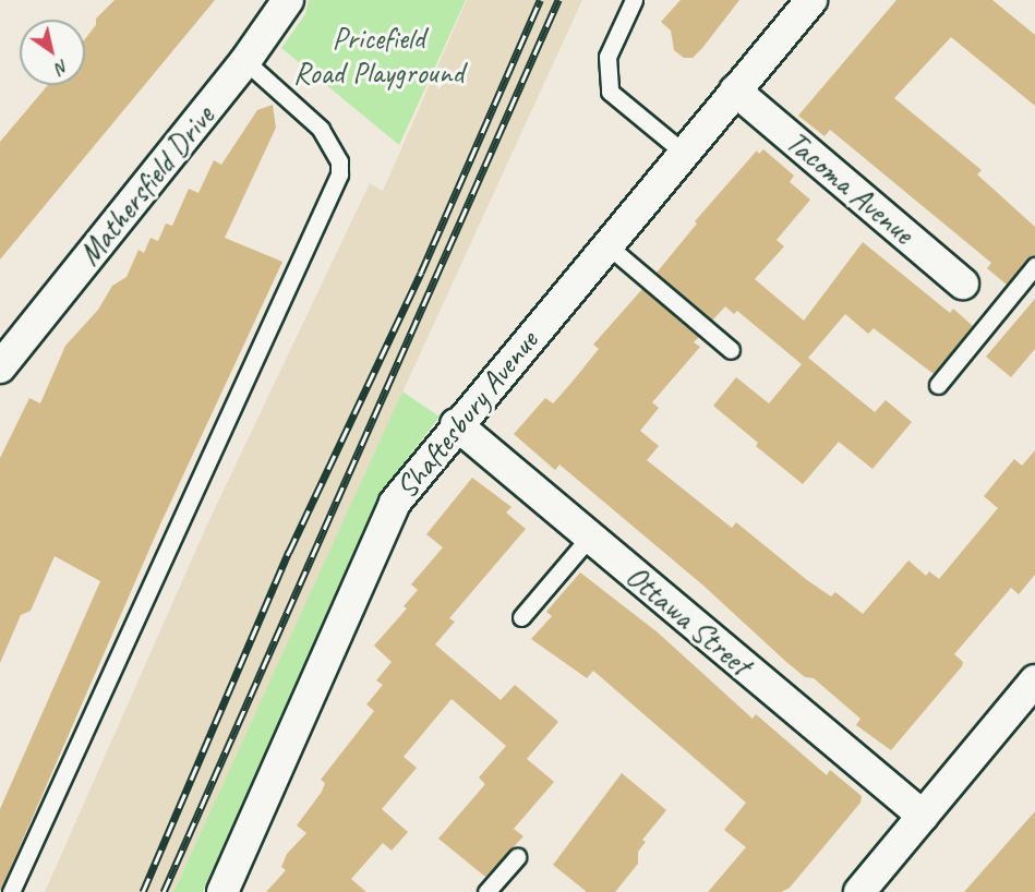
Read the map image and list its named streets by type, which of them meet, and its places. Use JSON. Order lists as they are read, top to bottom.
{
  "streets": {
    "street": [
      "Mathersfield Drive",
      "Tacoma Avenue",
      "Shaftesbury Avenue",
      "Ottawa Street"
    ]
  },
  "crossings": [
    ["Tacoma Avenue", "Shaftesbury Avenue"],
    ["Shaftesbury Avenue", "Ottawa Street"]
  ],
  "parks": ["Pricefield Road Playground"],
  "north": "bottom right"
}
